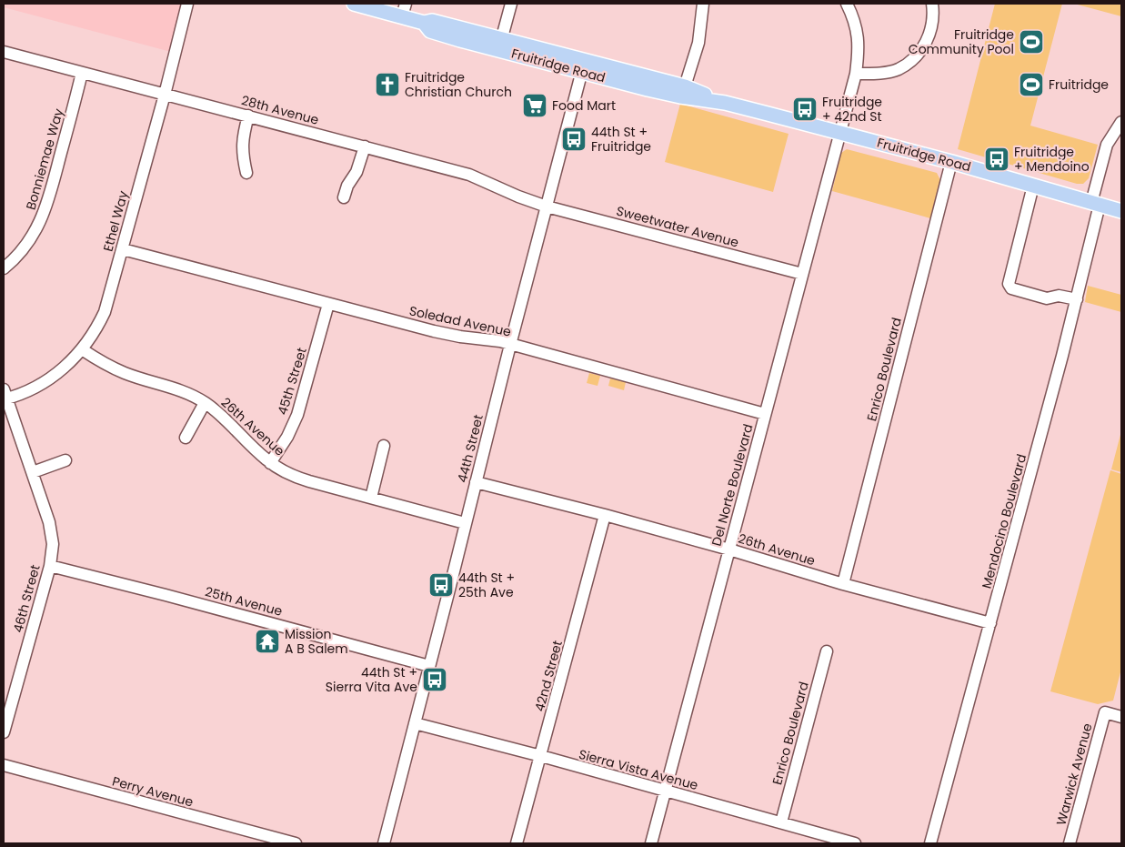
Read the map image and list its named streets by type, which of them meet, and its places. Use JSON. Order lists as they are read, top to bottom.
{
  "streets": {
    "main road": ["Fruitridge Road"],
    "street": [
      "28th Avenue",
      "Bonniemae Way",
      "Ethel Way",
      "Sweetwater Avenue",
      "Soledad Avenue",
      "Enrico Boulevard",
      "45th Street",
      "26th Avenue",
      "44th Street",
      "Del Norte Boulevard",
      "Mendocino Boulevard",
      "46th Street",
      "25th Avenue",
      "42nd Street",
      "Sierra Vista Avenue",
      "Warwick Avenue",
      "Perry Avenue"
    ]
  },
  "crossings": [
    ["Fruitridge Road", "Enrico Boulevard"],
    ["Fruitridge Road", "44th Street"],
    ["Fruitridge Road", "Del Norte Boulevard"],
    ["Fruitridge Road", "Mendocino Boulevard"],
    ["28th Avenue", "Bonniemae Way"],
    ["28th Avenue", "Ethel Way"],
    ["28th Avenue", "Sweetwater Avenue"],
    ["28th Avenue", "44th Street"],
    ["Ethel Way", "Soledad Avenue"],
    ["Ethel Way", "26th Avenue"],
    ["Ethel Way", "46th Street"],
    ["Sweetwater Avenue", "44th Street"],
    ["Sweetwater Avenue", "Del Norte Boulevard"],
    ["Soledad Avenue", "45th Street"],
    ["Soledad Avenue", "44th Street"],
    ["Soledad Avenue", "Del Norte Boulevard"],
    ["Enrico Boulevard", "26th Avenue"],
    ["Enrico Boulevard", "Sierra Vista Avenue"],
    ["45th Street", "26th Avenue"],
    ["26th Avenue", "44th Street"],
    ["26th Avenue", "Del Norte Boulevard"],
    ["26th Avenue", "Mendocino Boulevard"],
    ["26th Avenue", "42nd Street"],
    ["44th Street", "25th Avenue"],
    ["44th Street", "Sierra Vista Avenue"],
    ["Del Norte Boulevard", "Sierra Vista Avenue"],
    ["46th Street", "25th Avenue"],
    ["42nd Street", "Sierra Vista Avenue"]
  ],
  "places": {
    "sports": ["Fruitridge Community Pool", "Fruitridge"],
    "church": ["Fruitridge Christian Church"],
    "supermarket": ["Food Mart"],
    "bus stop": [
      "Fruitridge + 42nd St",
      "44th St + Fruitridge",
      "Fruitridge + Mendoino",
      "44th St + 25th Ave",
      "44th St + Sierra Vita Ave"
    ],
    "temple": ["Mission A B Salem"]
  }
}
